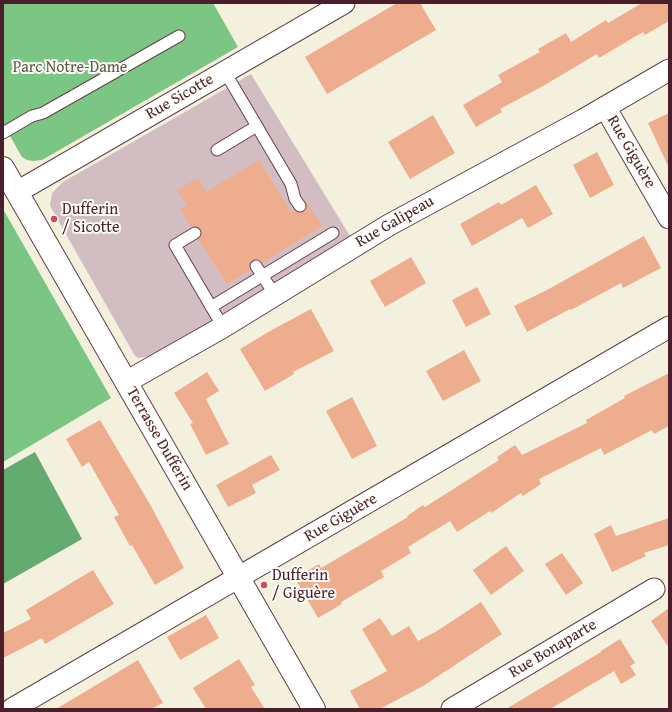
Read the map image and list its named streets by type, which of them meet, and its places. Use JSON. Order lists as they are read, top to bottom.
{
  "streets": {
    "street": [
      "Rue Sicotte",
      "Rue Giguère",
      "Rue Galipeau",
      "Terrasse Dufferin",
      "Rue Bonaparte"
    ]
  },
  "crossings": [
    ["Rue Sicotte", "Terrasse Dufferin"],
    ["Rue Giguère", "Rue Galipeau"],
    ["Rue Giguère", "Terrasse Dufferin"],
    ["Rue Galipeau", "Terrasse Dufferin"]
  ],
  "parks": ["Parc Notre-Dame"],
  "places": ["Dufferin / Sicotte", "Dufferin / Giguère"]
}
